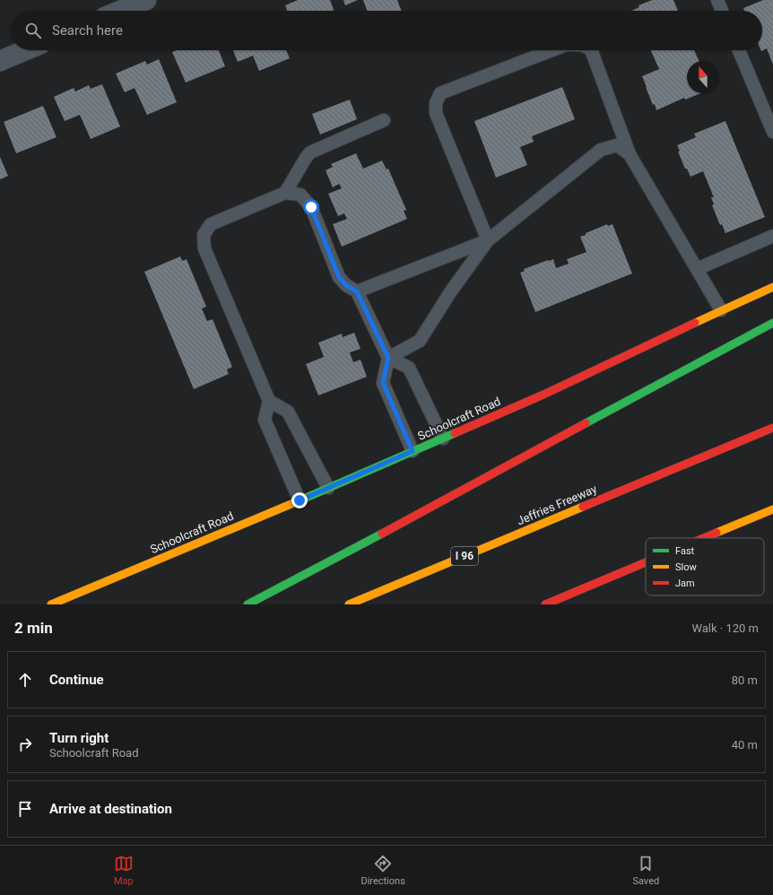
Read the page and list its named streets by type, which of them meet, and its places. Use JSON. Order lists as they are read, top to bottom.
{
  "streets": {
    "main road": ["Schoolcraft Road", "Jeffries Freeway", "I 96"]
  },
  "legend": ["Fast", "Slow", "Jam"],
  "north": "top",
  "page": {
    "search": "Search here",
    "heading": ["2 min", "Walk · 120 m"],
    "list": [
      ["Continue", "80 m"],
      ["Turn right", "Schoolcraft Road", "40 m"],
      "Arrive at destination"
    ],
    "nav": ["Map", "Directions", "Saved"]
  }
}
